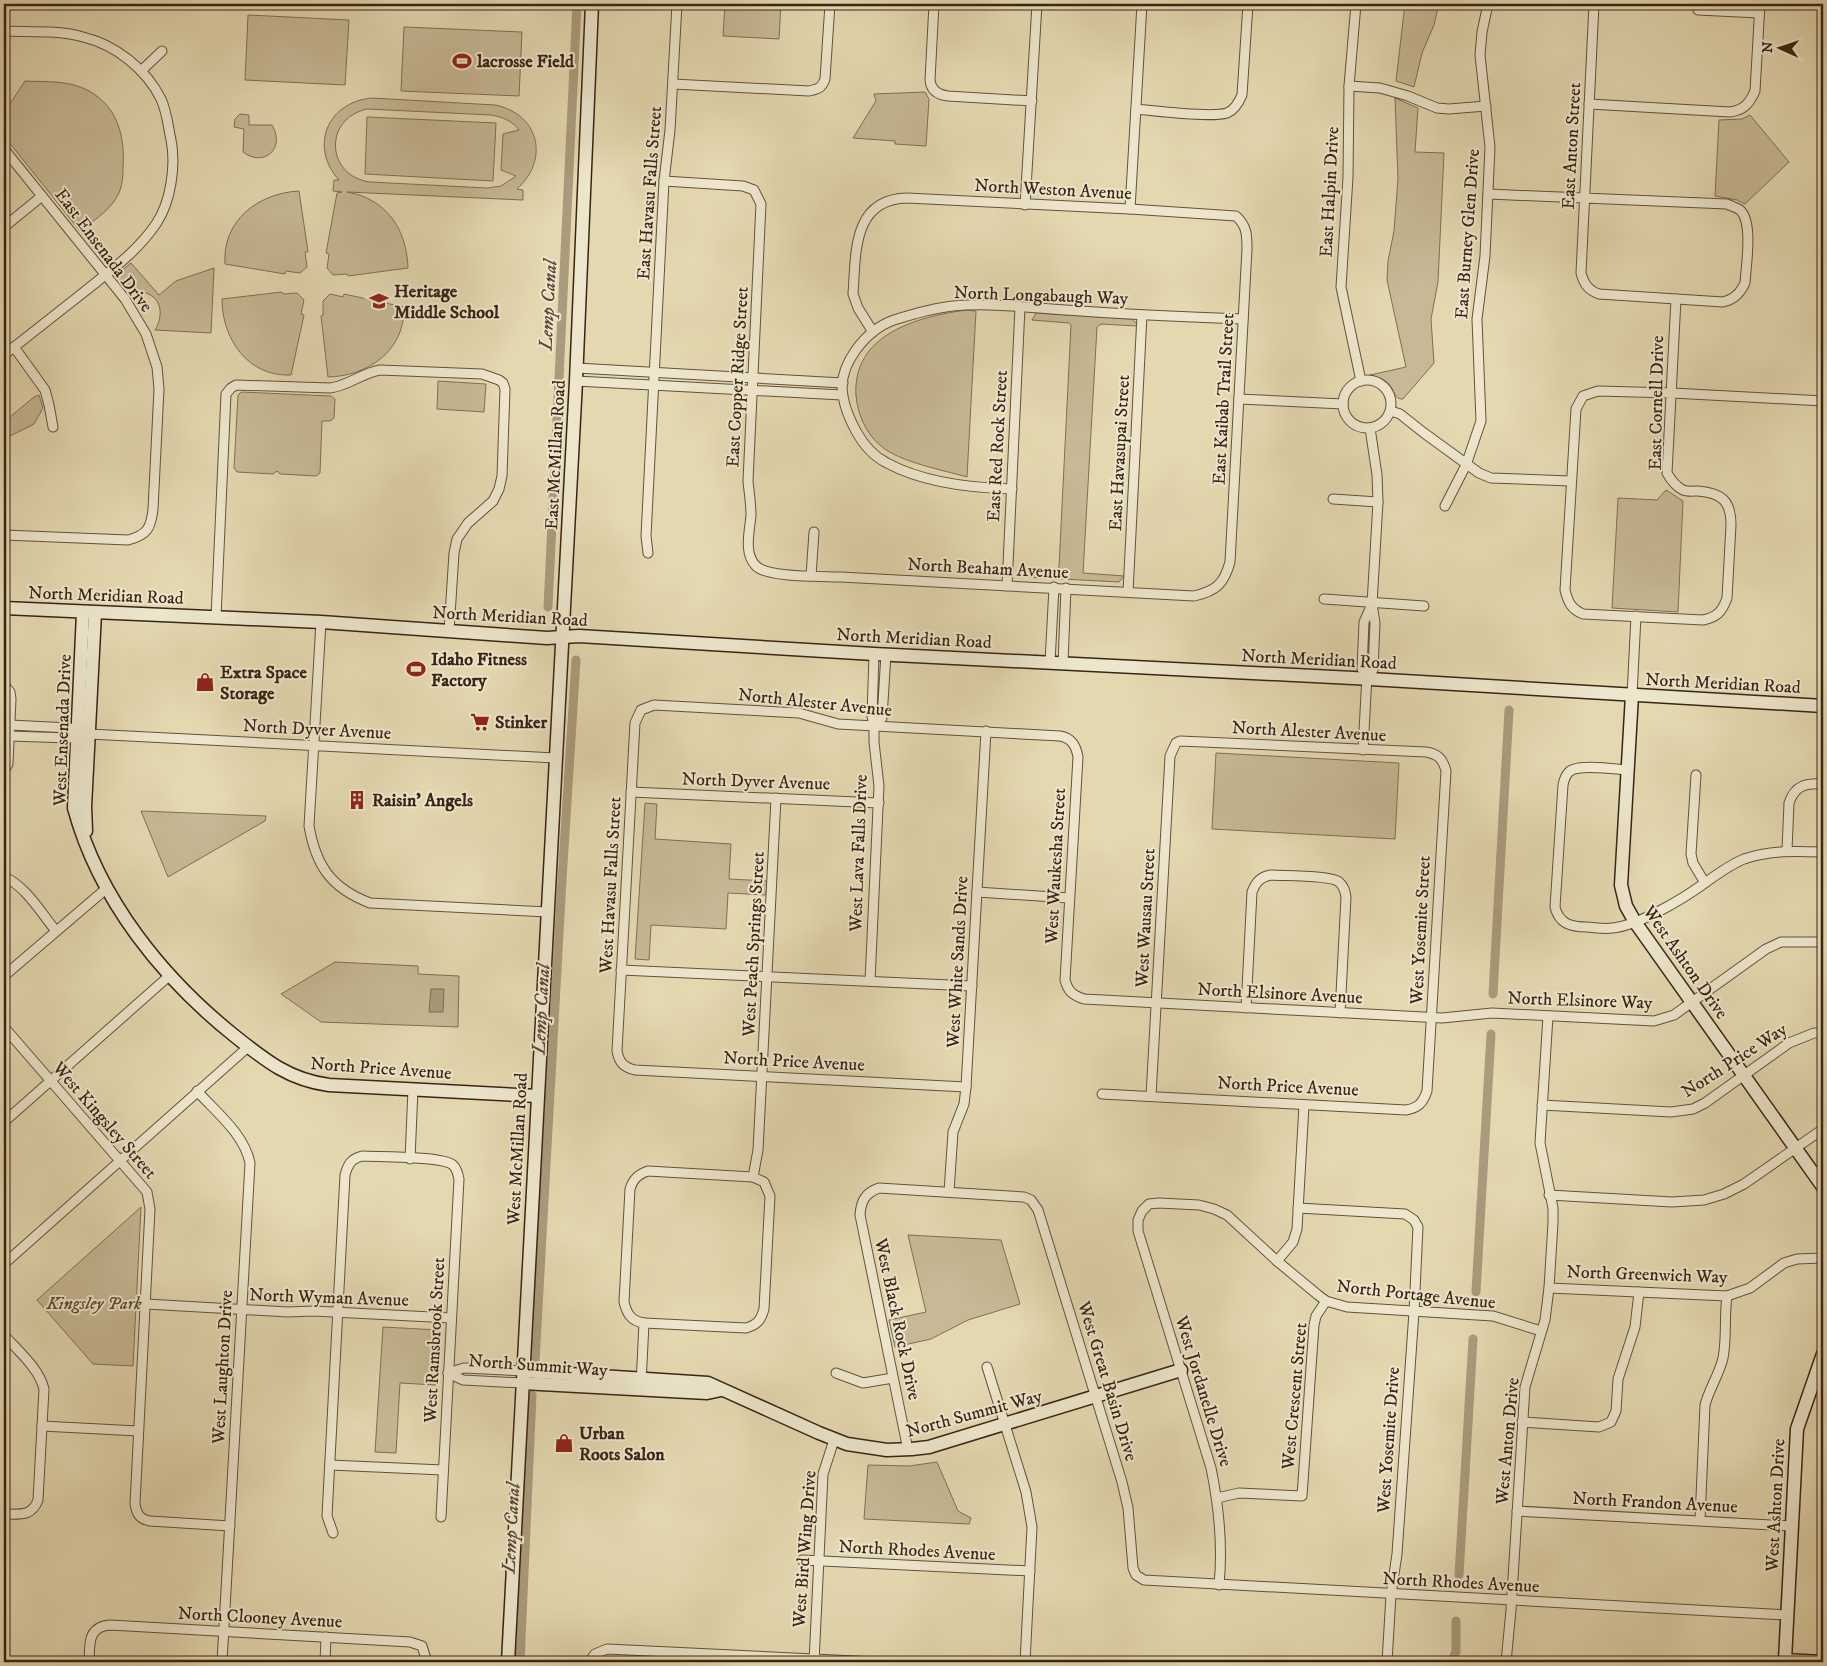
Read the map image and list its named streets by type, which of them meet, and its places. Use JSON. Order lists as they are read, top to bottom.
{
  "streets": {
    "main road": [
      "East McMillan Road",
      "North Meridian Road",
      "West Ensenada Drive",
      "West Ashton Drive",
      "North Price Avenue",
      "West McMillan Road",
      "North Summit Way"
    ],
    "street": [
      "East Anton Street",
      "North Weston Avenue",
      "East Halpin Drive",
      "East Havasu Falls Street",
      "East Burney Glen Drive",
      "East Ensenada Drive",
      "North Longabaugh Way",
      "East Copper Ridge Street",
      "East Kaibab Trail Street",
      "East Cornell Drive",
      "East Red Rock Street",
      "East Havasupai Street",
      "North Beaham Avenue",
      "North Alester Avenue",
      "North Dyver Avenue",
      "West Lava Falls Drive",
      "West Waukesha Street",
      "West Havasu Falls Street",
      "West Wausau Street",
      "West Yosemite Street",
      "West Peach Springs Street",
      "West White Sands Drive",
      "North Elsinore Avenue",
      "North Elsinore Way",
      "North Price Way",
      "West Kingsley Street",
      "North Greenwich Way",
      "North Portage Avenue",
      "North Wyman Avenue",
      "West Black Rock Drive",
      "West Ramsbrook Street",
      "West Laughton Drive",
      "West Great Basin Drive",
      "West Jordanelle Drive",
      "West Crescent Street",
      "West Yosemite Drive",
      "West Anton Drive",
      "North Frandon Avenue",
      "West Bird Wing Drive",
      "North Rhodes Avenue",
      "North Clooney Avenue"
    ]
  },
  "crossings": [
    ["East Anton Street", "East Cornell Drive"],
    ["North Weston Avenue", "North Longabaugh Way"],
    ["North Weston Avenue", "East Kaibab Trail Street"],
    ["East Havasu Falls Street", "East Copper Ridge Street"],
    ["North Longabaugh Way", "East Kaibab Trail Street"],
    ["North Longabaugh Way", "East Red Rock Street"],
    ["North Longabaugh Way", "East Havasupai Street"],
    ["East Copper Ridge Street", "North Beaham Avenue"],
    ["East Kaibab Trail Street", "North Beaham Avenue"],
    ["East Red Rock Street", "North Beaham Avenue"],
    ["East Havasupai Street", "North Beaham Avenue"],
    ["East McMillan Road", "North Meridian Road"],
    ["East McMillan Road", "West McMillan Road"],
    ["North Meridian Road", "West Ensenada Drive"],
    ["North Meridian Road", "West Lava Falls Drive"],
    ["North Meridian Road", "West Ashton Drive"],
    ["North Meridian Road", "West McMillan Road"],
    ["North Alester Avenue", "West Lava Falls Drive"],
    ["North Alester Avenue", "West Waukesha Street"],
    ["North Alester Avenue", "West Havasu Falls Street"],
    ["North Alester Avenue", "West Wausau Street"],
    ["North Alester Avenue", "West Yosemite Street"],
    ["North Alester Avenue", "West White Sands Drive"],
    ["North Dyver Avenue", "West Ensenada Drive"],
    ["North Dyver Avenue", "West Lava Falls Drive"],
    ["North Dyver Avenue", "West Havasu Falls Street"],
    ["North Dyver Avenue", "West Peach Springs Street"],
    ["North Dyver Avenue", "West McMillan Road"],
    ["West Ensenada Drive", "North Price Avenue"],
    ["West Waukesha Street", "North Elsinore Avenue"],
    ["West Havasu Falls Street", "North Price Avenue"],
    ["West Wausau Street", "North Elsinore Avenue"],
    ["West Wausau Street", "North Price Avenue"],
    ["West Yosemite Street", "North Elsinore Avenue"],
    ["West Yosemite Street", "North Price Avenue"],
    ["West Peach Springs Street", "North Price Avenue"],
    ["West White Sands Drive", "North Price Avenue"],
    ["West White Sands Drive", "West Black Rock Drive"],
    ["West White Sands Drive", "West Great Basin Drive"],
    ["West Ashton Drive", "North Elsinore Way"],
    ["West Ashton Drive", "North Price Way"],
    ["West Ashton Drive", "North Frandon Avenue"],
    ["West Ashton Drive", "North Rhodes Avenue"],
    ["North Elsinore Avenue", "North Elsinore Way"],
    ["North Elsinore Way", "West Anton Drive"],
    ["North Price Way", "West Anton Drive"],
    ["North Price Avenue", "West McMillan Road"],
    ["West Kingsley Street", "North Wyman Avenue"],
    ["West Kingsley Street", "West Laughton Drive"],
    ["West McMillan Road", "North Summit Way"],
    ["North Greenwich Way", "West Anton Drive"],
    ["North Portage Avenue", "West Jordanelle Drive"],
    ["North Portage Avenue", "West Crescent Street"],
    ["North Portage Avenue", "West Yosemite Drive"],
    ["North Portage Avenue", "West Anton Drive"],
    ["North Wyman Avenue", "West Ramsbrook Street"],
    ["North Wyman Avenue", "West Laughton Drive"],
    ["West Black Rock Drive", "North Summit Way"],
    ["West Black Rock Drive", "West Great Basin Drive"],
    ["West Ramsbrook Street", "North Summit Way"],
    ["North Summit Way", "West Great Basin Drive"],
    ["North Summit Way", "West Jordanelle Drive"],
    ["North Summit Way", "West Bird Wing Drive"],
    ["West Laughton Drive", "North Clooney Avenue"],
    ["West Great Basin Drive", "North Rhodes Avenue"],
    ["West Jordanelle Drive", "West Crescent Street"],
    ["West Jordanelle Drive", "North Rhodes Avenue"],
    ["West Yosemite Drive", "North Rhodes Avenue"],
    ["West Anton Drive", "North Frandon Avenue"],
    ["West Anton Drive", "North Rhodes Avenue"],
    ["West Bird Wing Drive", "North Rhodes Avenue"]
  ],
  "water": ["Lemp Canal"],
  "parks": ["Kingsley Park"],
  "places": {
    "sports": ["lacrosse Field", "Idaho Fitness Factory"],
    "school or university": ["Heritage Middle School"],
    "shop": ["Extra Space Storage", "Urban Roots Salon"],
    "supermarket": ["Stinker"],
    "building": ["Raisin' Angels"]
  },
  "north": "left"
}
